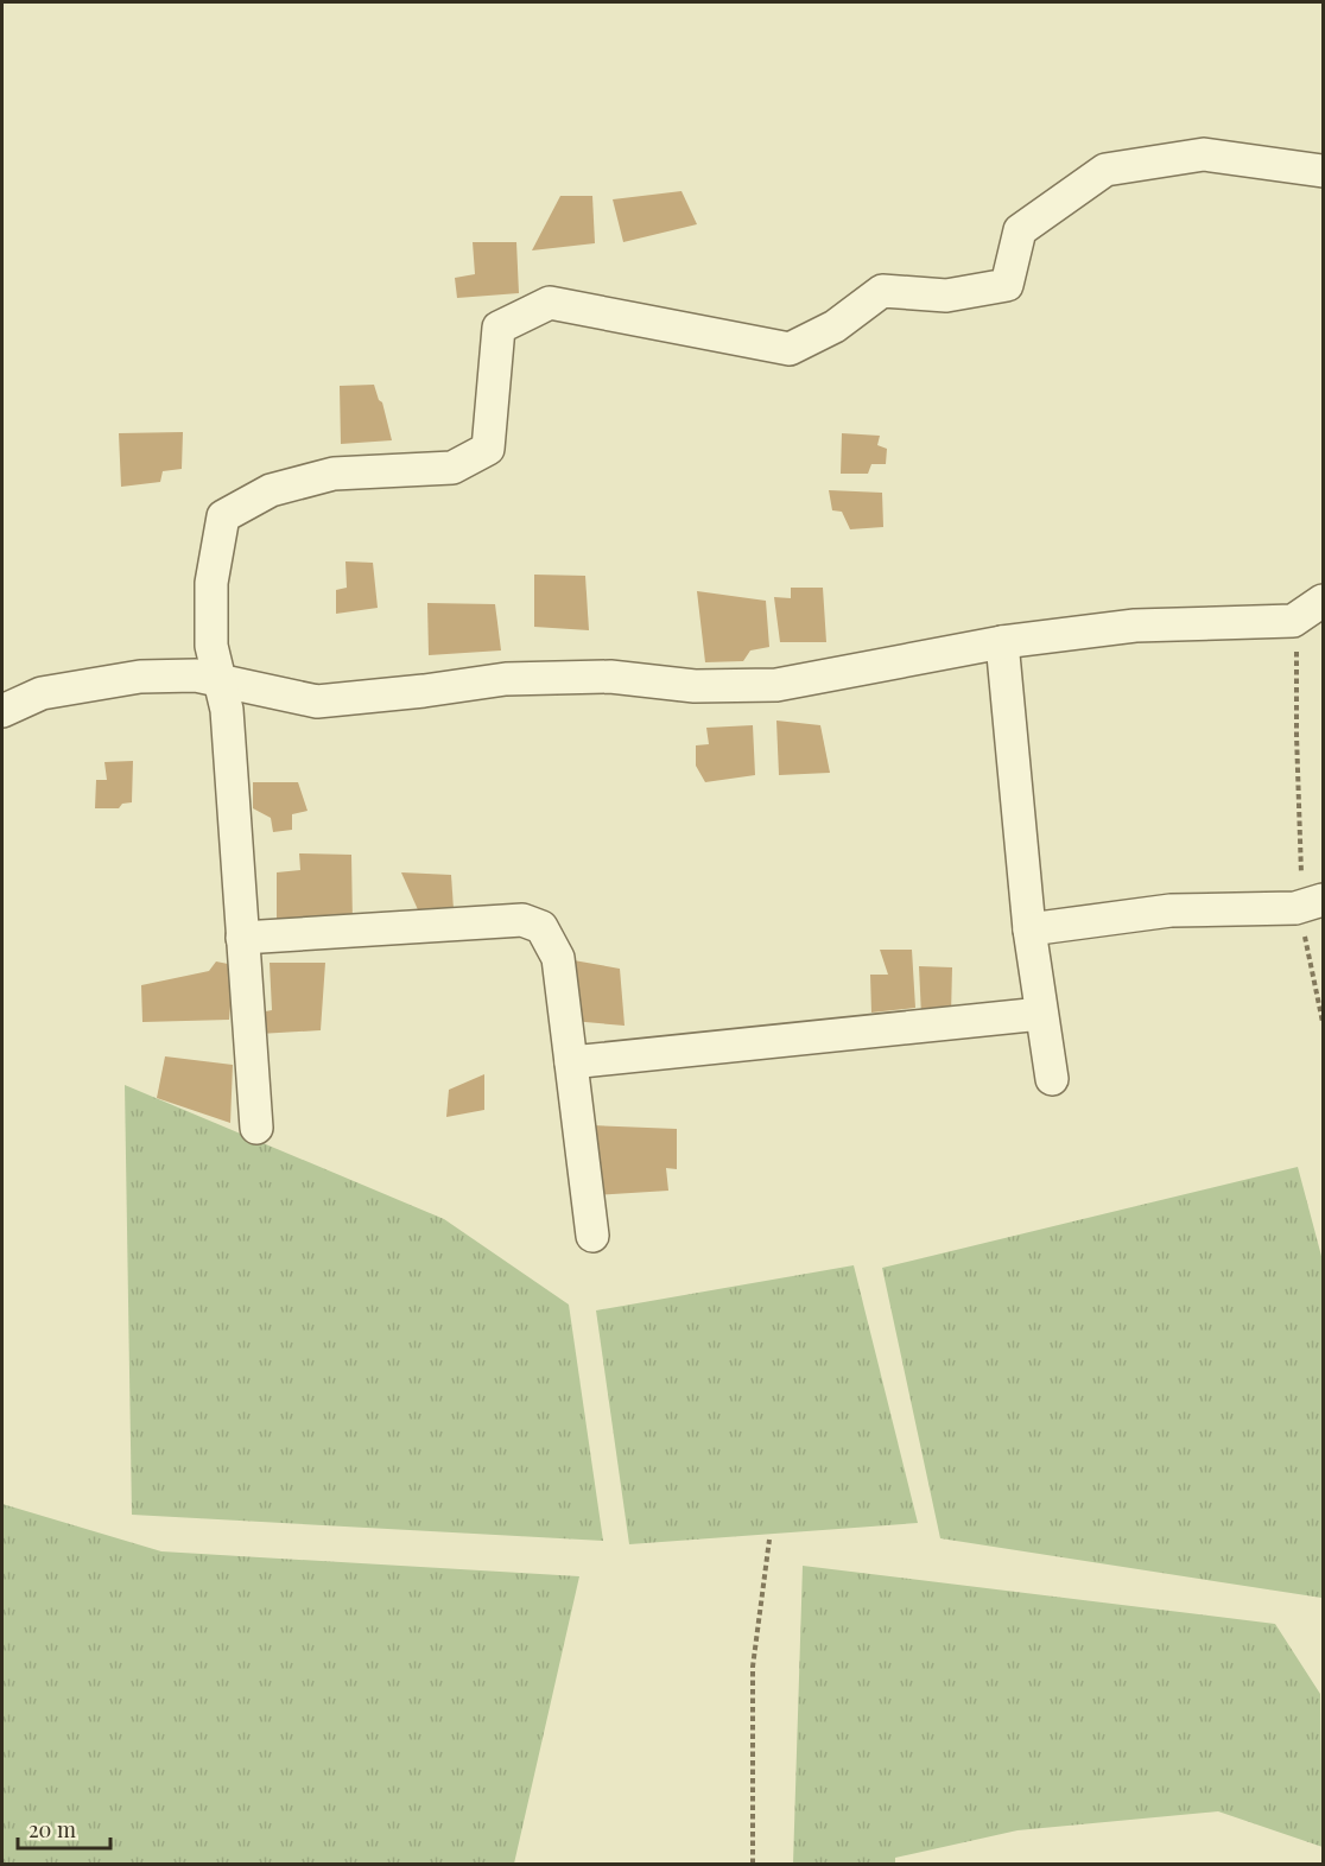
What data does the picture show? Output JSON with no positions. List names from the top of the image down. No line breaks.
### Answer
{"scale_bar":"20 m"}
